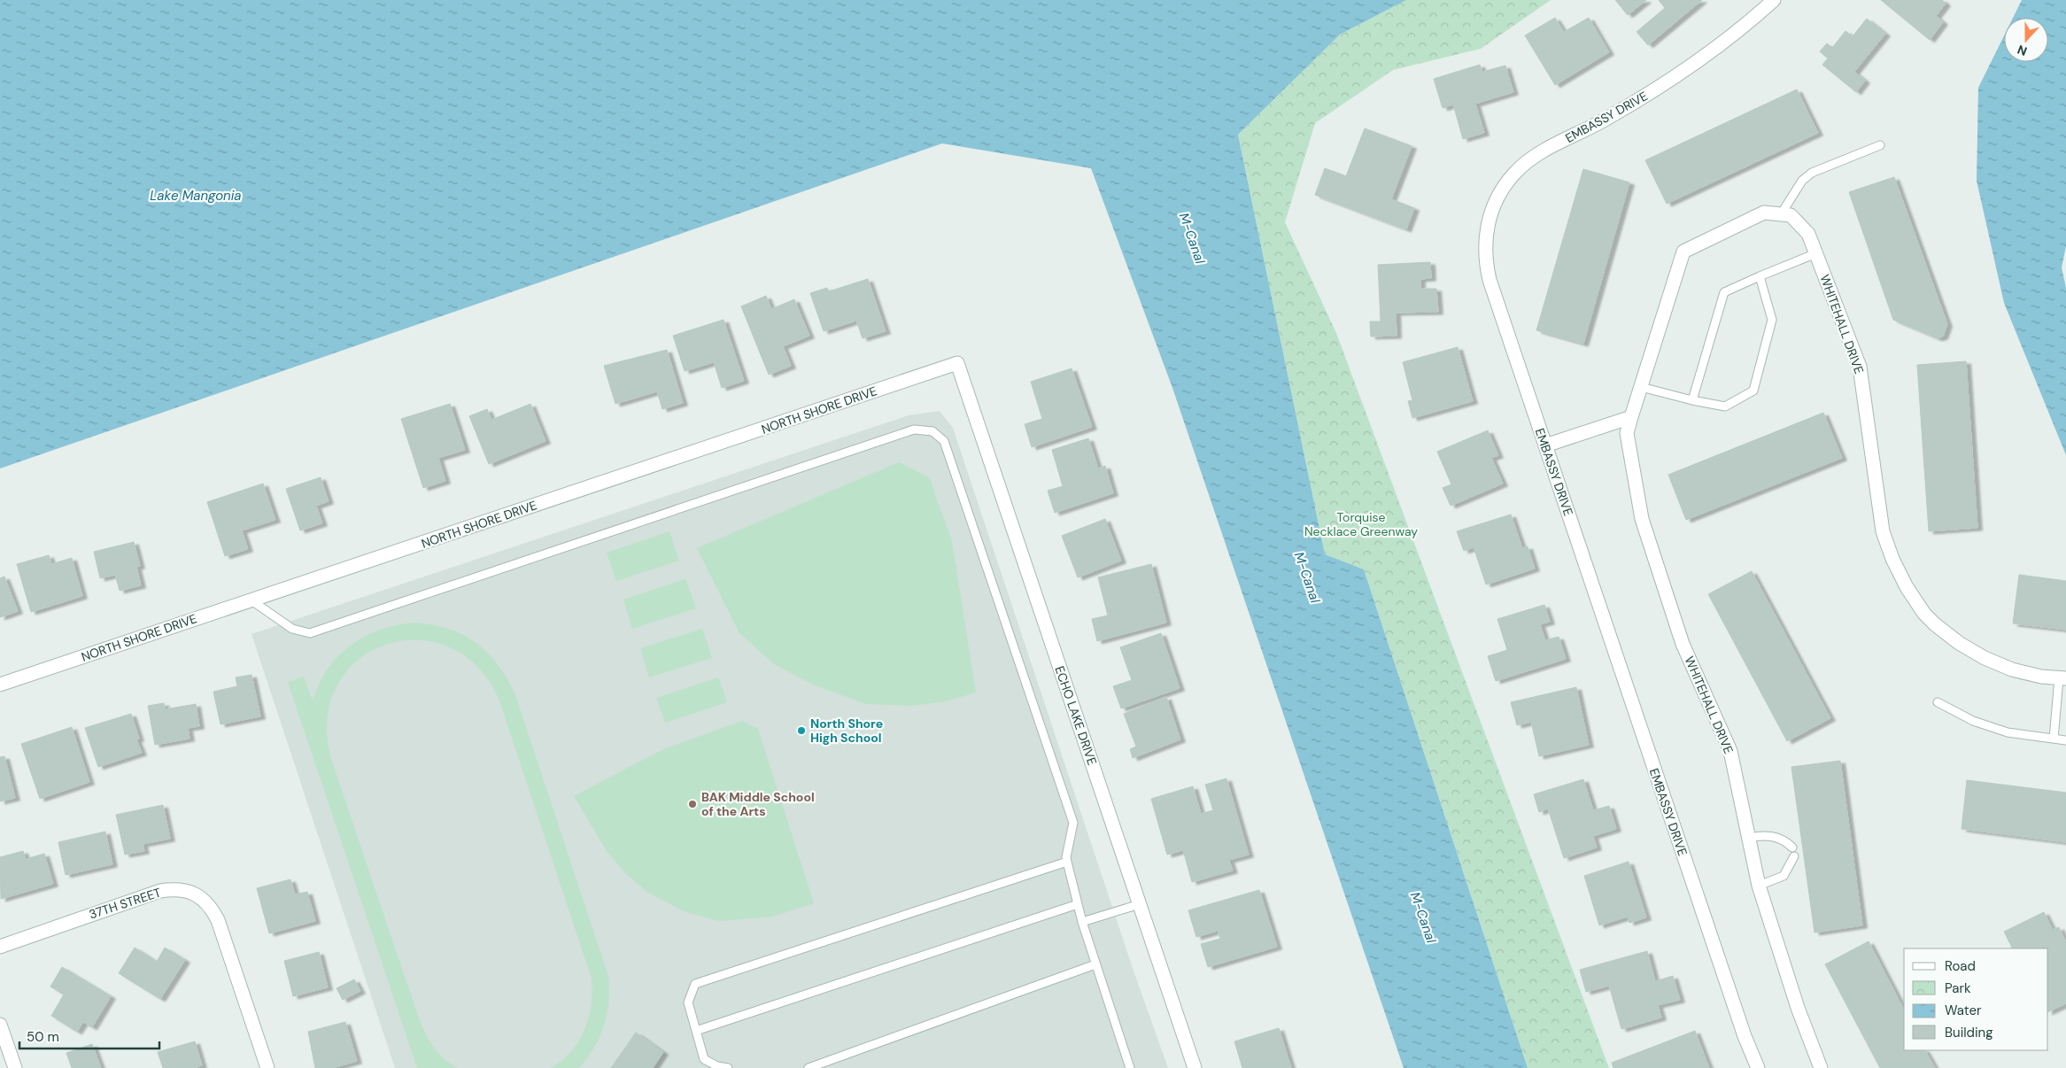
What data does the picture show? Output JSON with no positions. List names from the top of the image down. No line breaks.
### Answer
{"streets":{"street":["EMBASSY DRIVE","WHITEHALL DRIVE","NORTH SHORE DRIVE","ECHO LAKE DRIVE","37TH STREET"]},"crossings":[["NORTH SHORE DRIVE","ECHO LAKE DRIVE"]],"water":["Lake Mangonia","M-Canal"],"parks":["Torquise Necklace Greenway"],"places":["North Shore High School","BAK Middle School of the Arts"],"legend":["Road","Park","Water","Building"],"scale_bar":"50 m","north":"bottom"}
